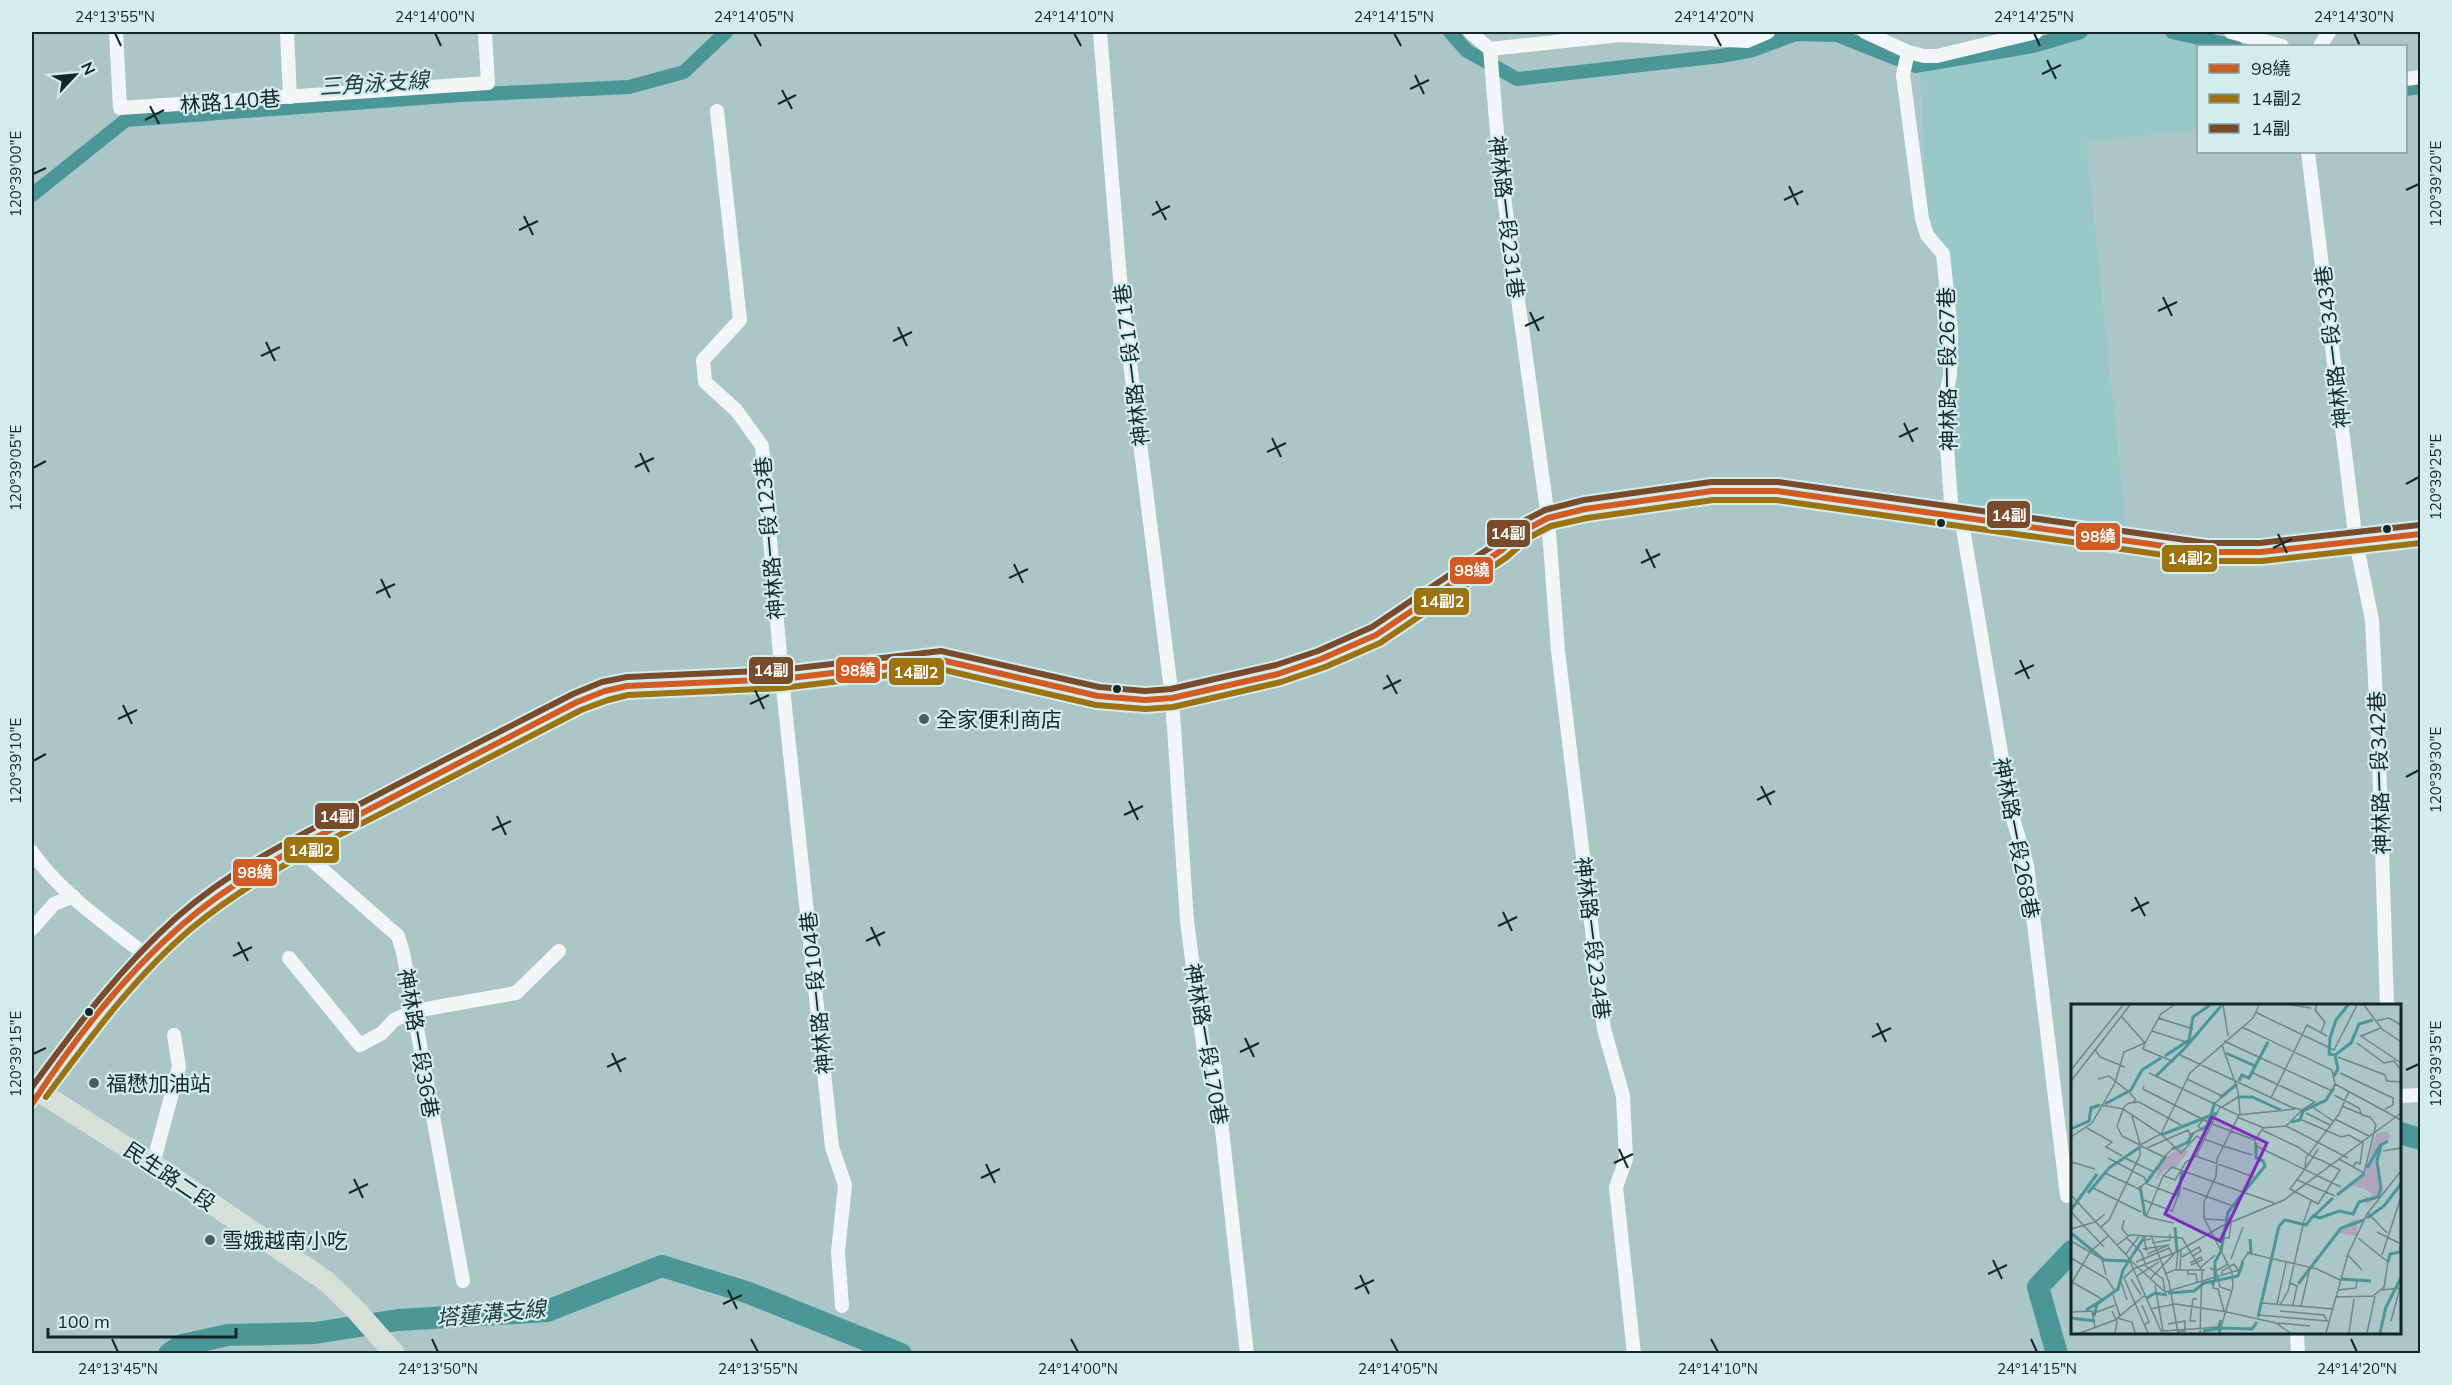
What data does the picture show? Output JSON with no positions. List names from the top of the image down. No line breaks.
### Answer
{"streets":{"main road":["民生路二段"],"street":["林路140巷","神林路一段231巷","神林路一段343巷","神林路一段171巷","神林路一段267巷","神林路一段123巷","神林路一段342巷","神林路一段268巷","神林路一段234巷","神林路一段104巷","神林路一段36巷","神林路一段170巷"]},"crossings":[["神林路一段231巷","神林路一段234巷"],["神林路一段343巷","神林路一段342巷"],["神林路一段171巷","神林路一段170巷"],["神林路一段267巷","神林路一段268巷"],["神林路一段123巷","神林路一段104巷"]],"water":["三角泳支線","塔蓮溝支線"],"places":["全家便利商店","福懋加油站","雪娥越南小吃"],"lines":["transit line 14副","transit line 98繞","transit line 14副2"],"legend":["98繞","14副2","14副"],"scale_bar":"100 m","north":"top right","coordinates":["24°13'55\"N","24°14'00\"N","24°14'05\"N","24°14'10\"N","24°14'15\"N","24°14'20\"N","24°14'25\"N","24°14'30\"N","120°39'00\"E","120°39'20\"E","120°39'05\"E","120°39'25\"E","120°39'10\"E","120°39'30\"E","120°39'15\"E","120°39'35\"E","24°13'45\"N","24°13'50\"N"]}
